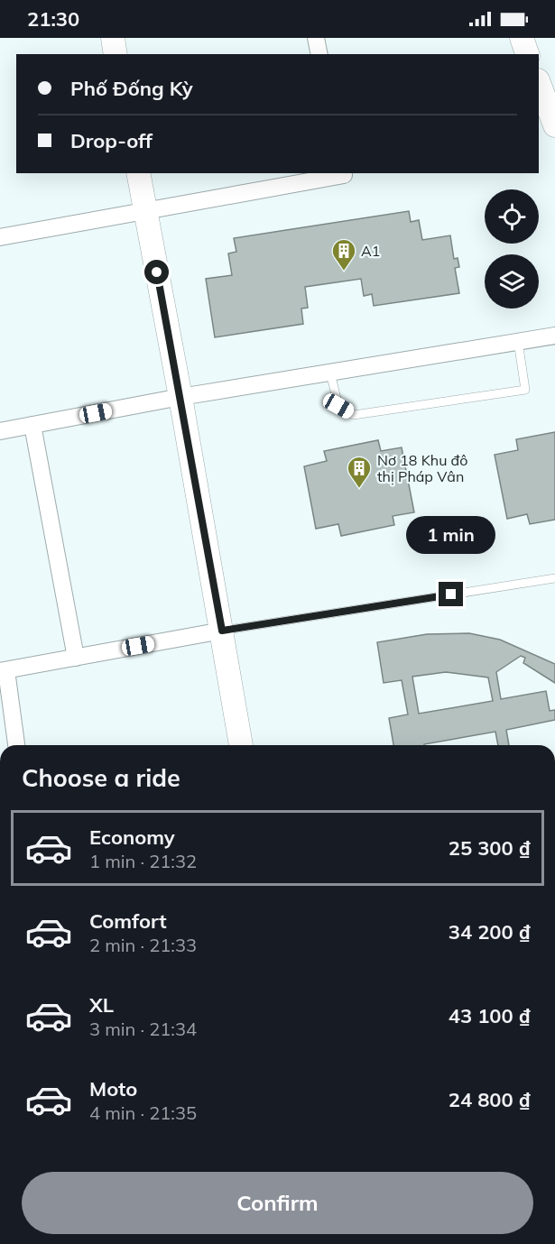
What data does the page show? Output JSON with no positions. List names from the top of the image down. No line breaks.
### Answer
{"places":{"building":["A1","Nơ 18 Khu đô thị Pháp Vân"]},"page":{"status":"21:30","banner":["Phố Đống Kỳ","Drop-off"],"bubble":"1 min","heading":"Choose a ride","list":[{"name":"Economy","note":"1 min · 21:32","value":"25 300 ₫"},{"name":"Comfort","note":"2 min · 21:33","value":"34 200 ₫"},{"name":"XL","note":"3 min · 21:34","value":"43 100 ₫"},{"name":"Moto","note":"4 min · 21:35","value":"24 800 ₫"}],"buttons":"Confirm"}}
